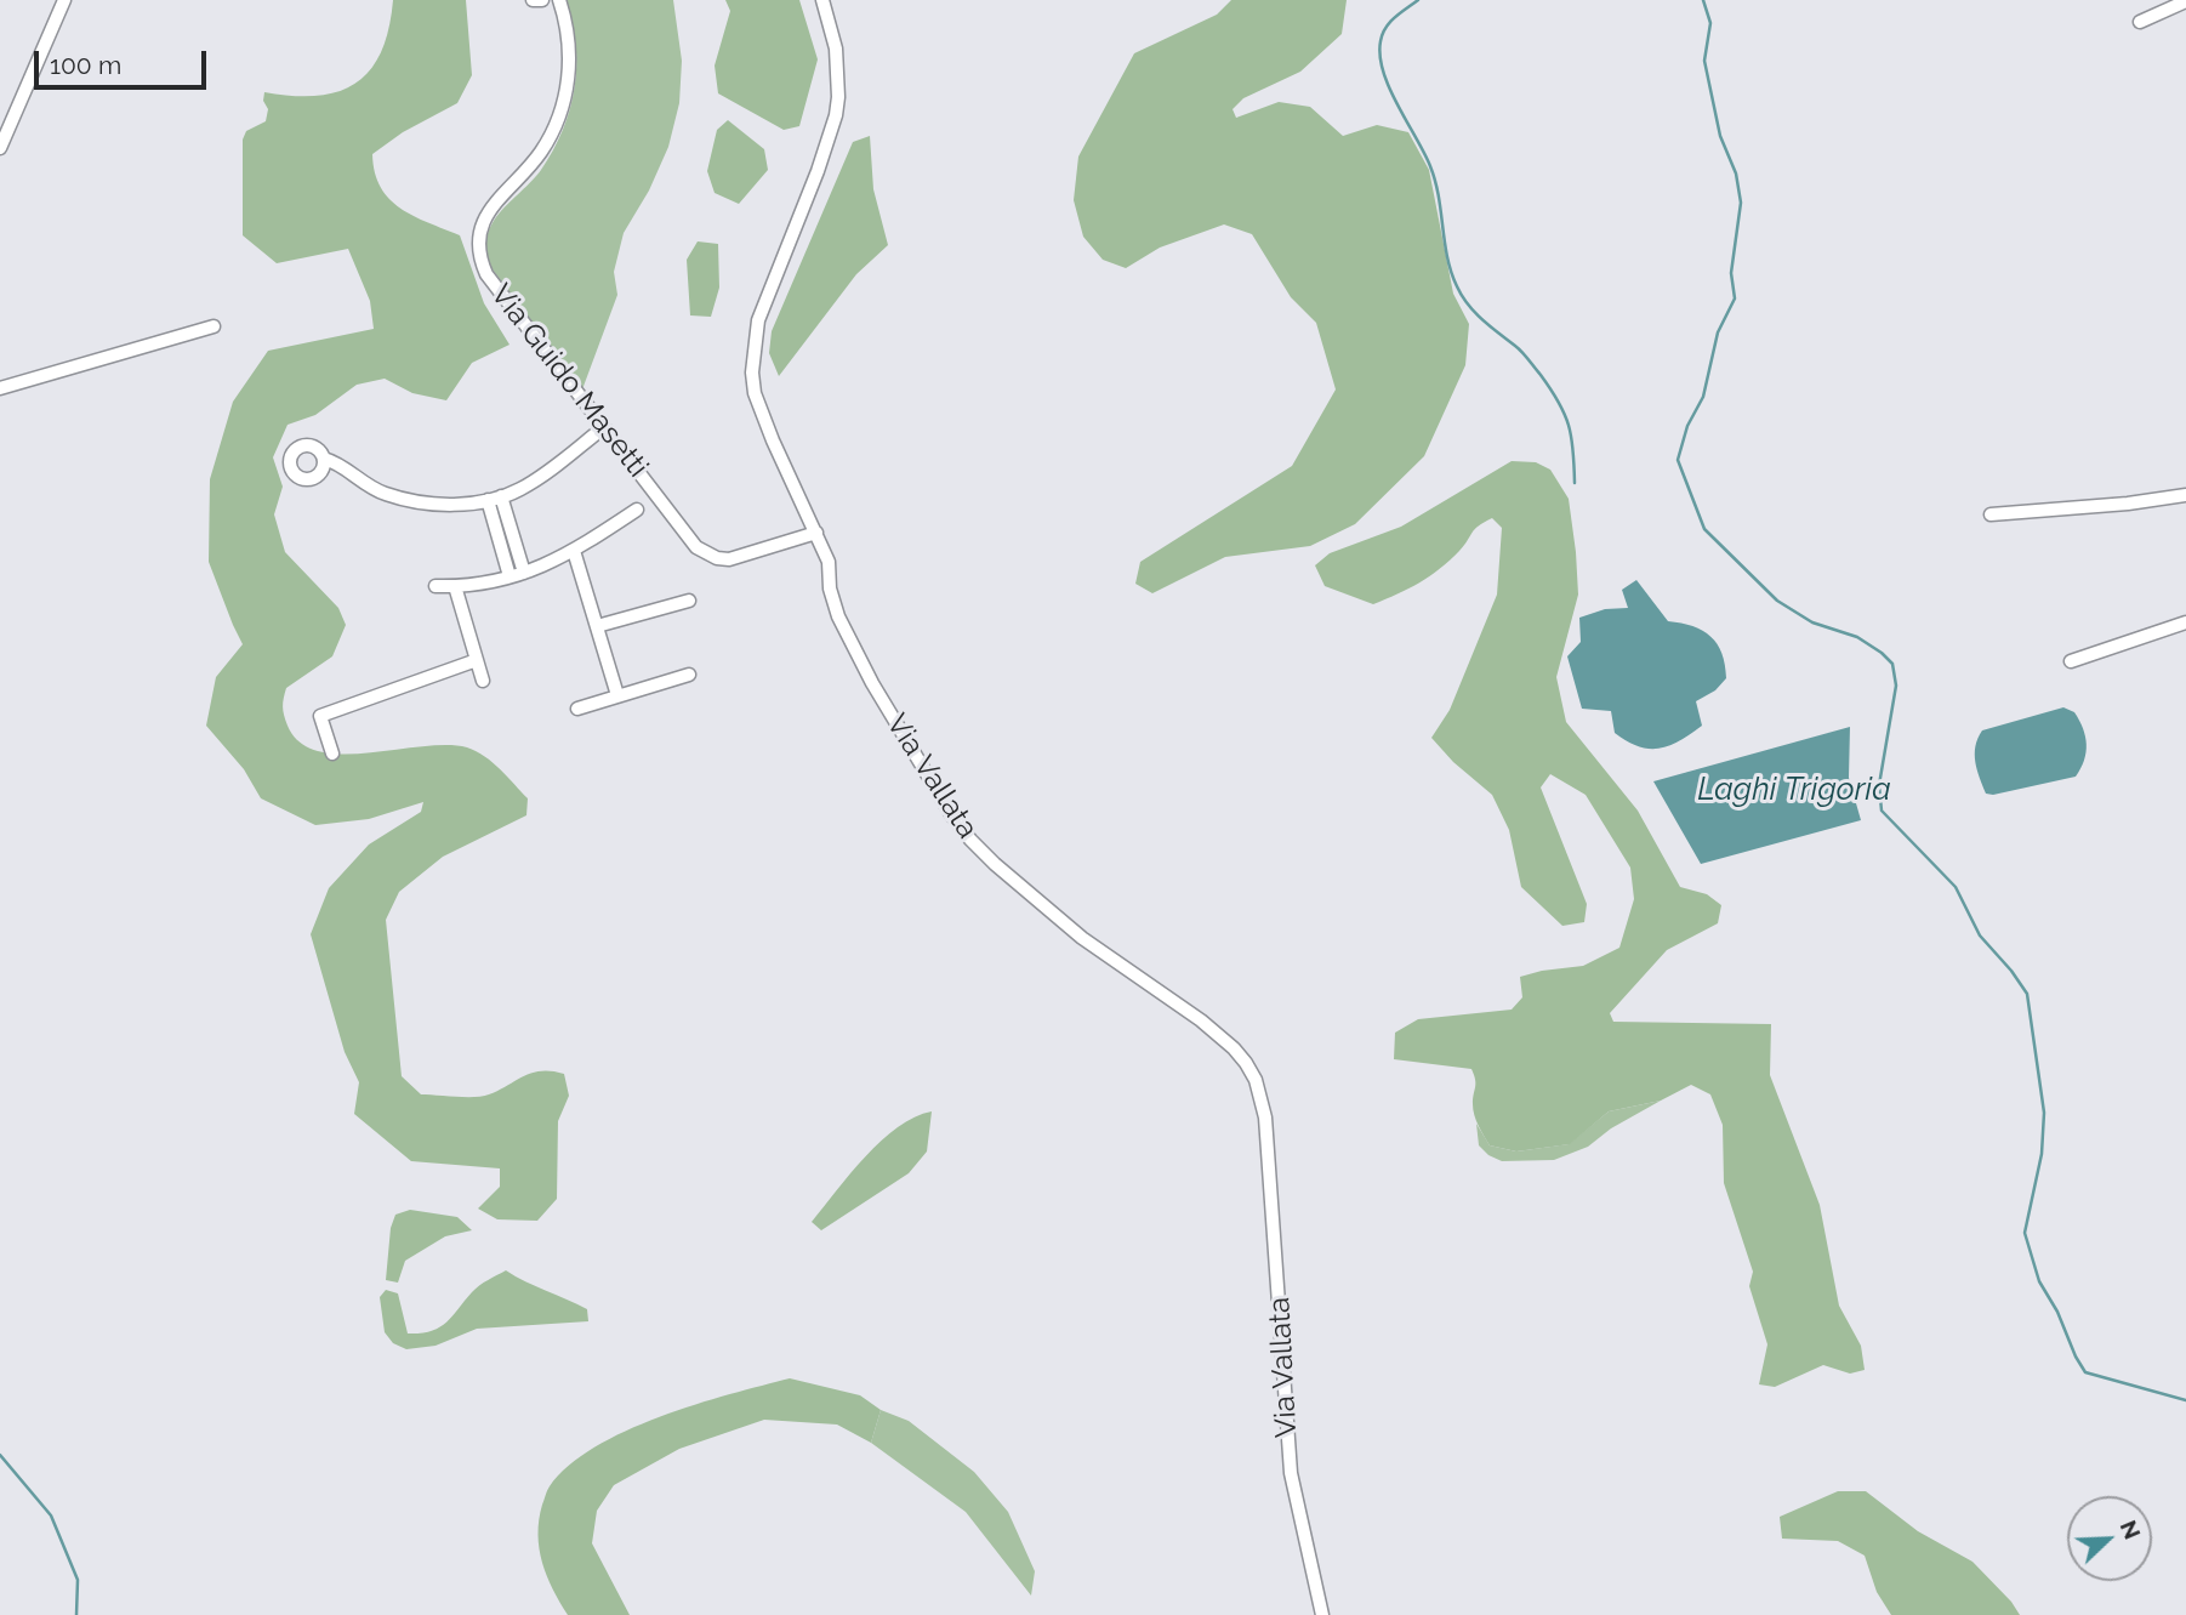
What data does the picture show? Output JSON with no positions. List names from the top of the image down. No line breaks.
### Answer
{"streets":{"street":["Via Guido Masetti","Via Vallata"]},"crossings":[["Via Guido Masetti","Via Vallata"]],"water":["Laghi Trigoria"],"scale_bar":"100 m","north":"top right"}
